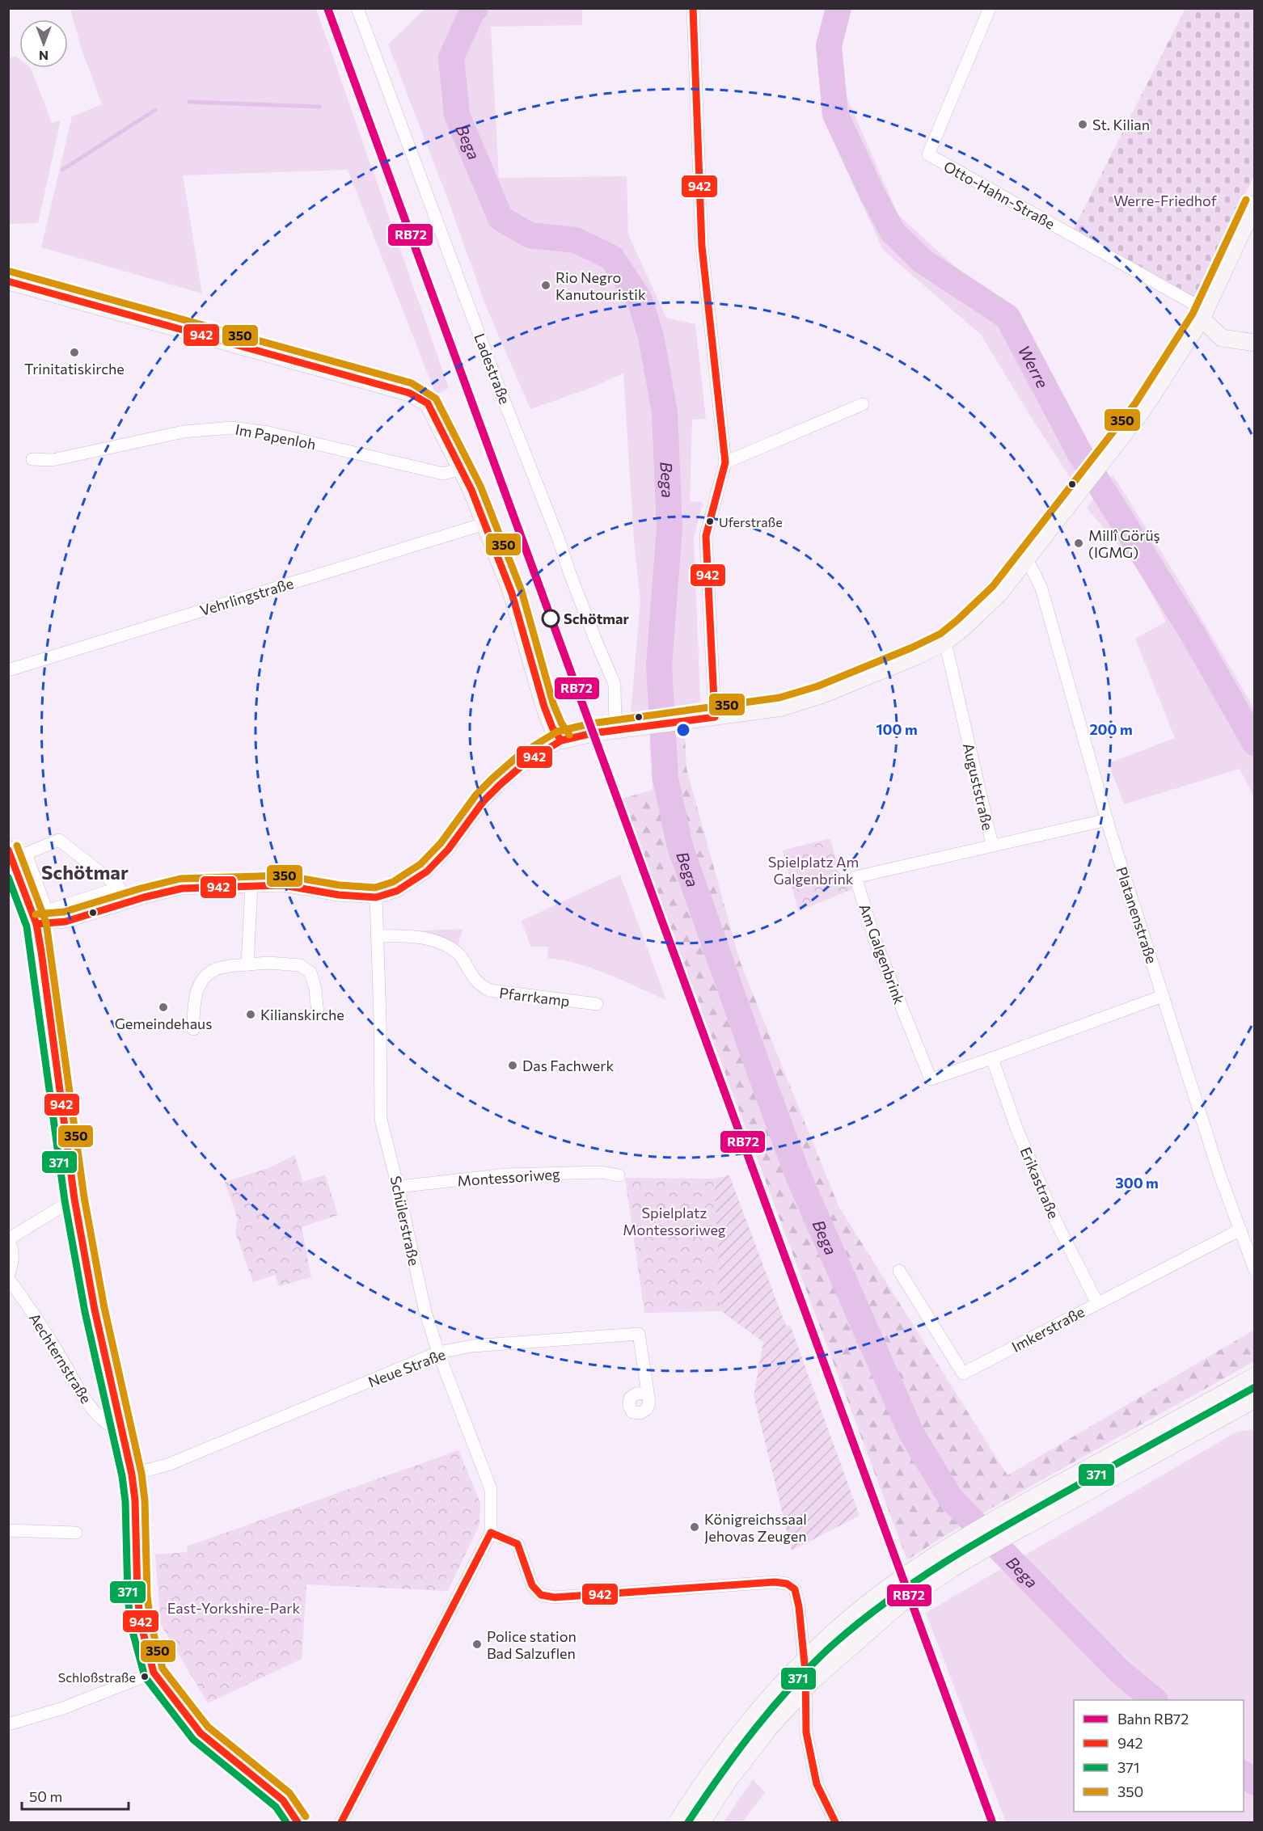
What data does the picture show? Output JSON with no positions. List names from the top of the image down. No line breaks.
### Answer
{"streets":{"street":["Otto-Hahn-Straße","Ladestraße","Im Papenloh","Vehrlingstraße","Auguststraße","Platanenstraße","Am Galgenbrink","Pfarrkamp","Montessoriweg","Erikastraße","Schülerstraße","Imkerstraße","Aechternstraße","Neue Straße"]},"crossings":[["Auguststraße","Platanenstraße"],["Auguststraße","Am Galgenbrink"],["Platanenstraße","Imkerstraße"],["Am Galgenbrink","Erikastraße"],["Pfarrkamp","Schülerstraße"],["Montessoriweg","Schülerstraße"],["Erikastraße","Imkerstraße"],["Schülerstraße","Neue Straße"]],"districts":["Schötmar"],"water":["Bega","Werre"],"parks":["Werre-Friedhof","Spielplatz Am Galgenbrink","Spielplatz Montessoriweg","East-Yorkshire-Park"],"places":["St. Kilian","Rio Negro Kanutouristik","Trinitatiskirche","Uferstraße","Millî Görüş (IGMG)","Schötmar","Gemeindehaus","Kilianskirche","Das Fachwerk","Königreichssaal Jehovas Zeugen","Police station Bad Salzuflen","Schloßstraße"],"lines":["rail line RB72","transit line 942","transit line 350","transit line 371"],"legend":["Bahn RB72","942","371","350"],"scale_bar":"50 m","north":"bottom","rings":["100 m","200 m","300 m"]}
